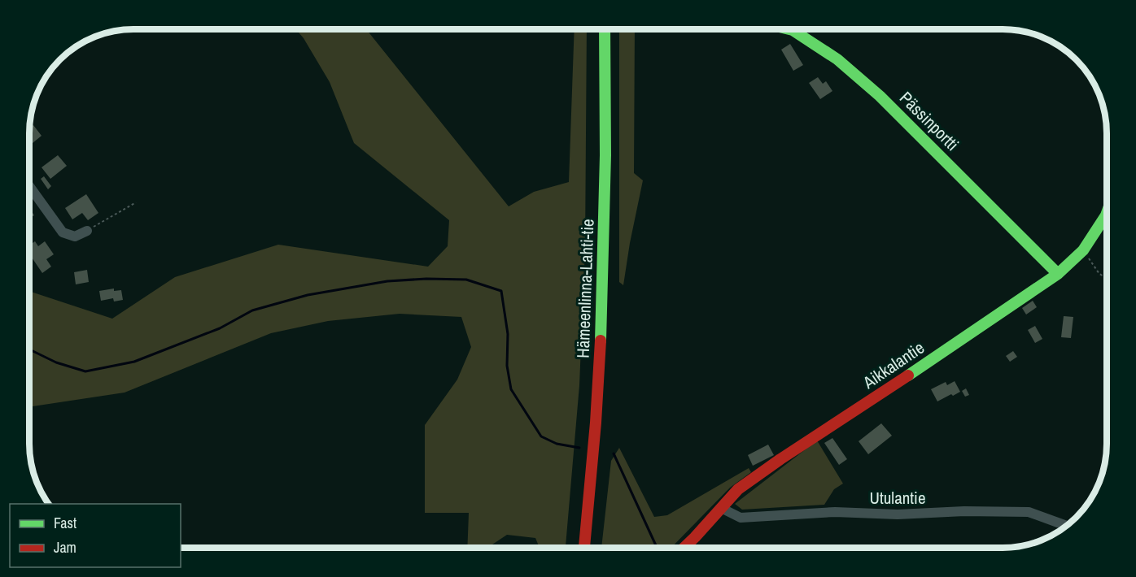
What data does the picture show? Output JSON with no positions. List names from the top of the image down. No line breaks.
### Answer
{"streets":{"main road":["Pässinportti","Hämeenlinna-Lahti-tie","Aikkalantie"],"street":["Utulantie"]},"crossings":[["Pässinportti","Aikkalantie"],["Aikkalantie","Utulantie"]],"legend":["Fast","Jam"]}
